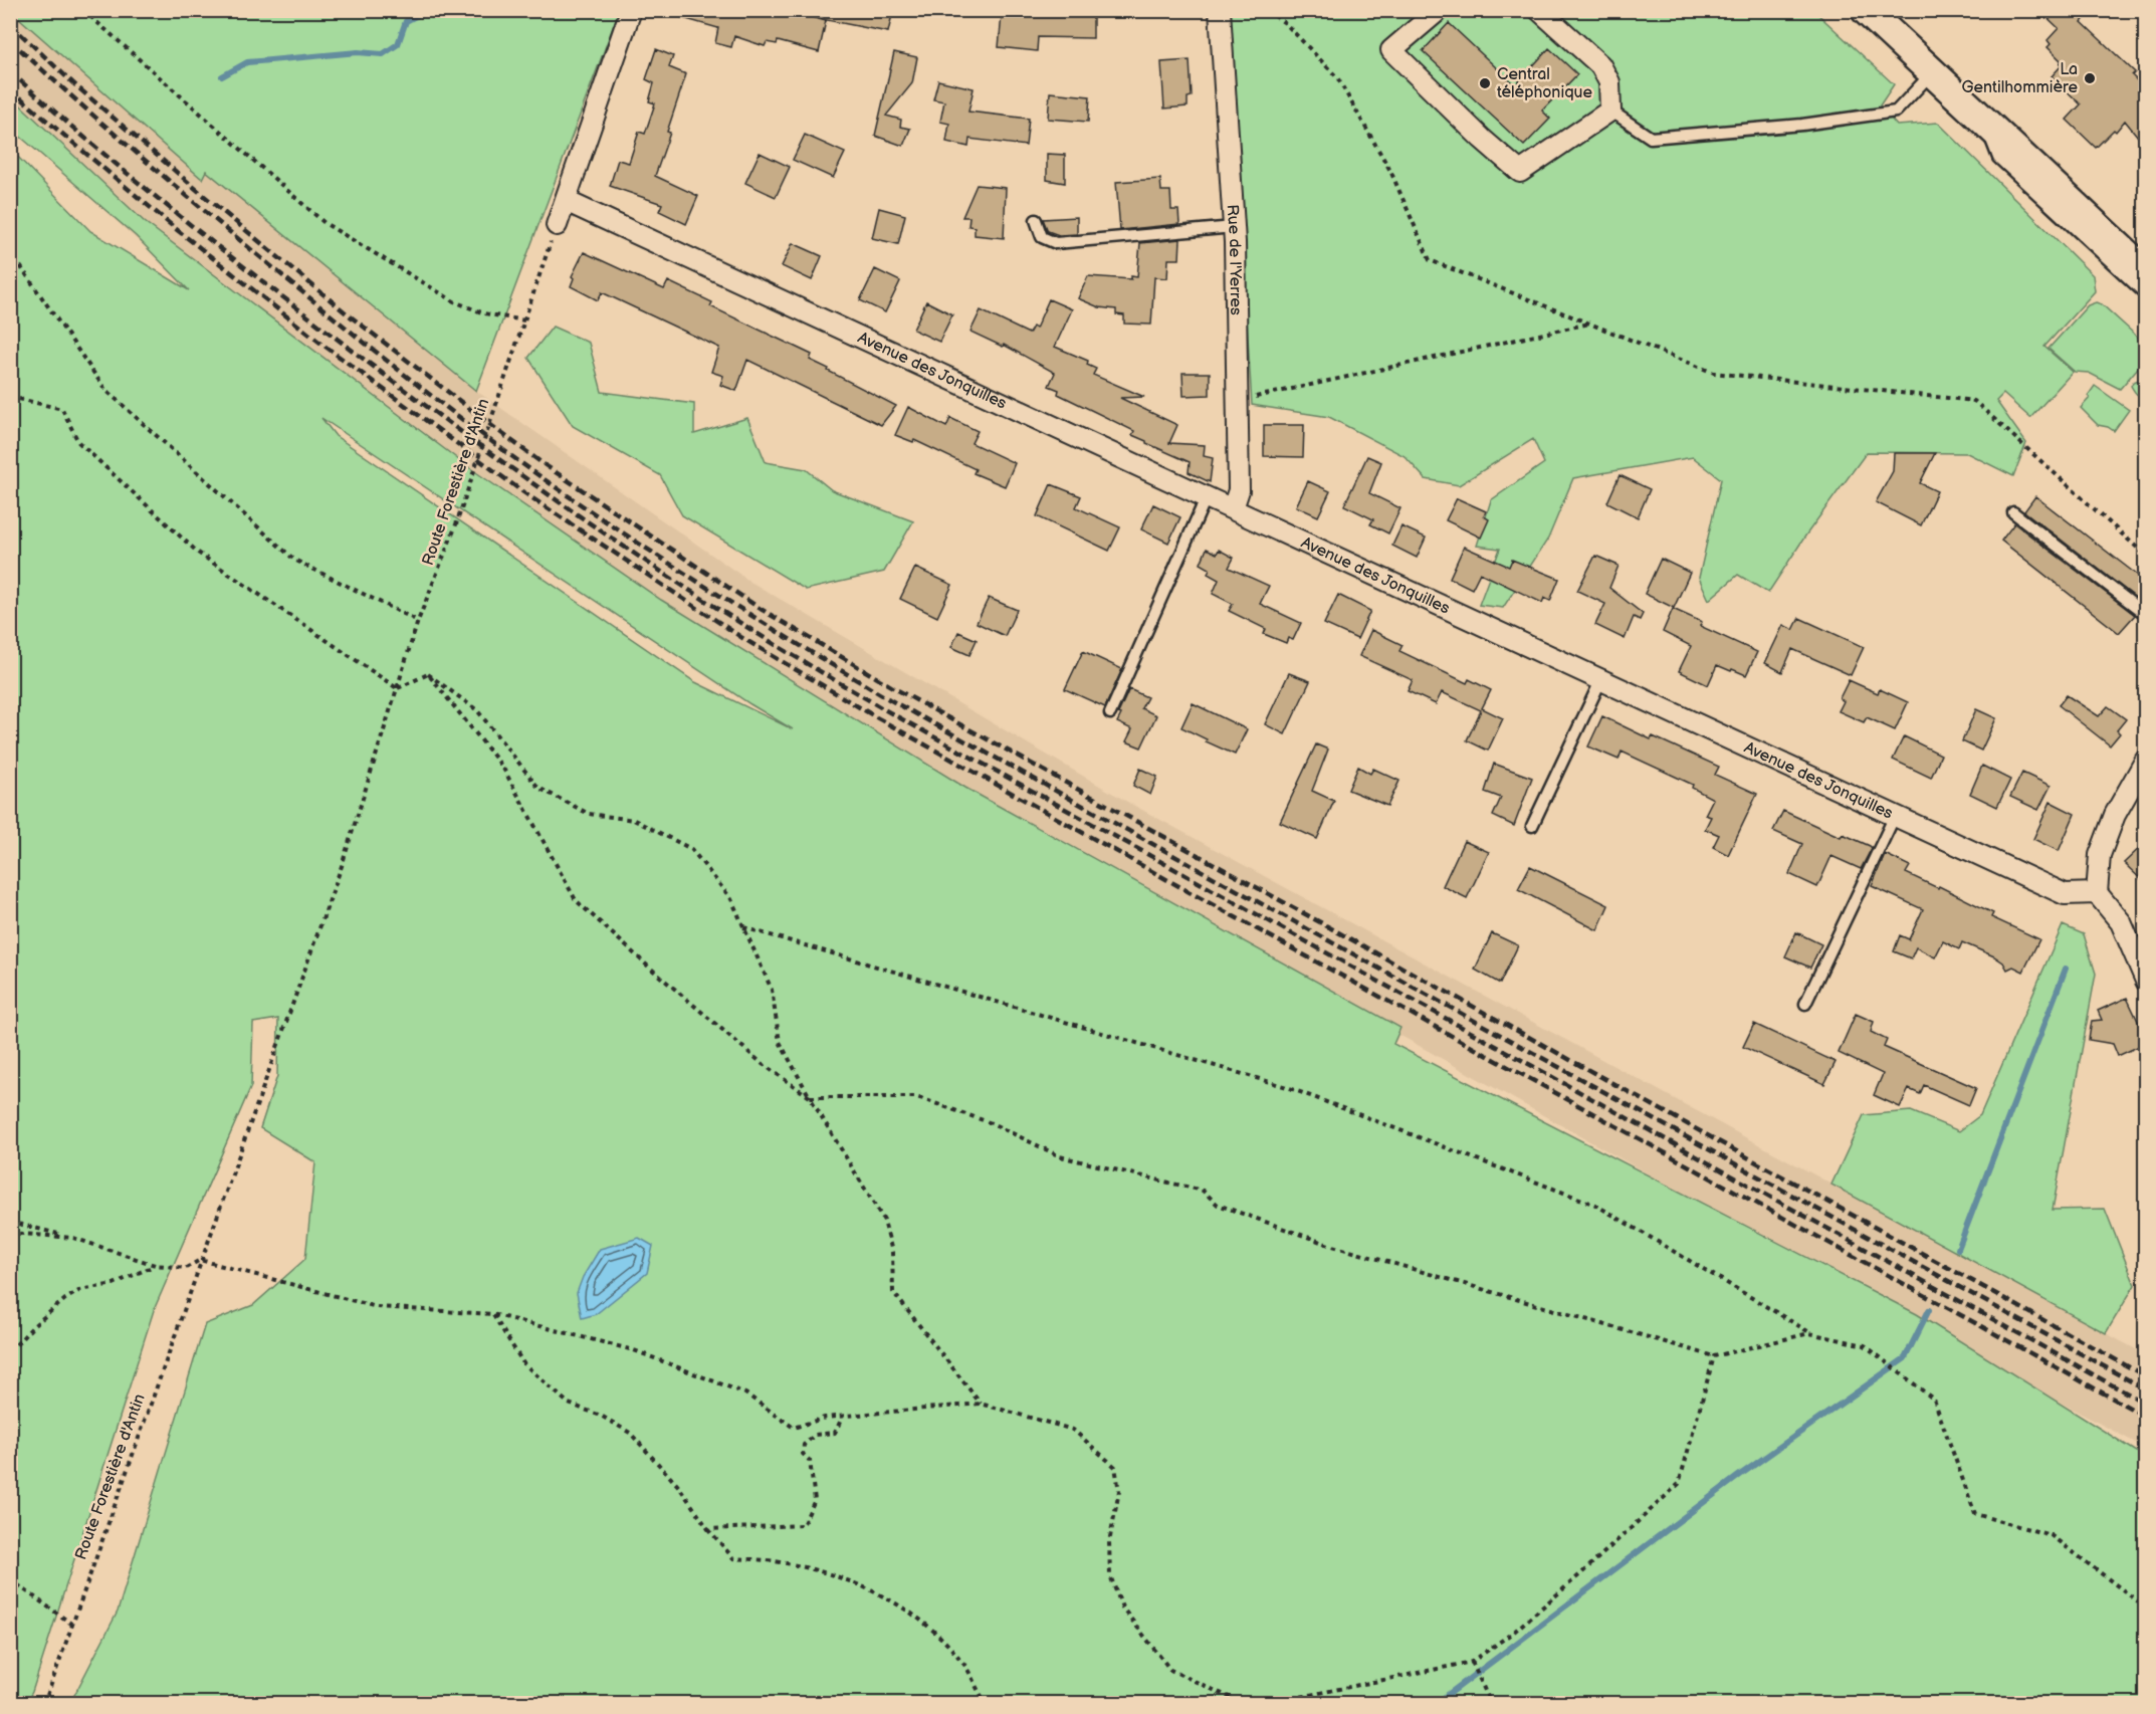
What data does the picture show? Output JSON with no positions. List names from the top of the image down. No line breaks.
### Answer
{"streets":{"street":["Rue de l'Yerres","Avenue des Jonquilles"],"path":["Route Forestière d'Antin"]},"crossings":[["Rue de l'Yerres","Avenue des Jonquilles"]],"places":["La Gentilhommière","Central téléphonique"]}
